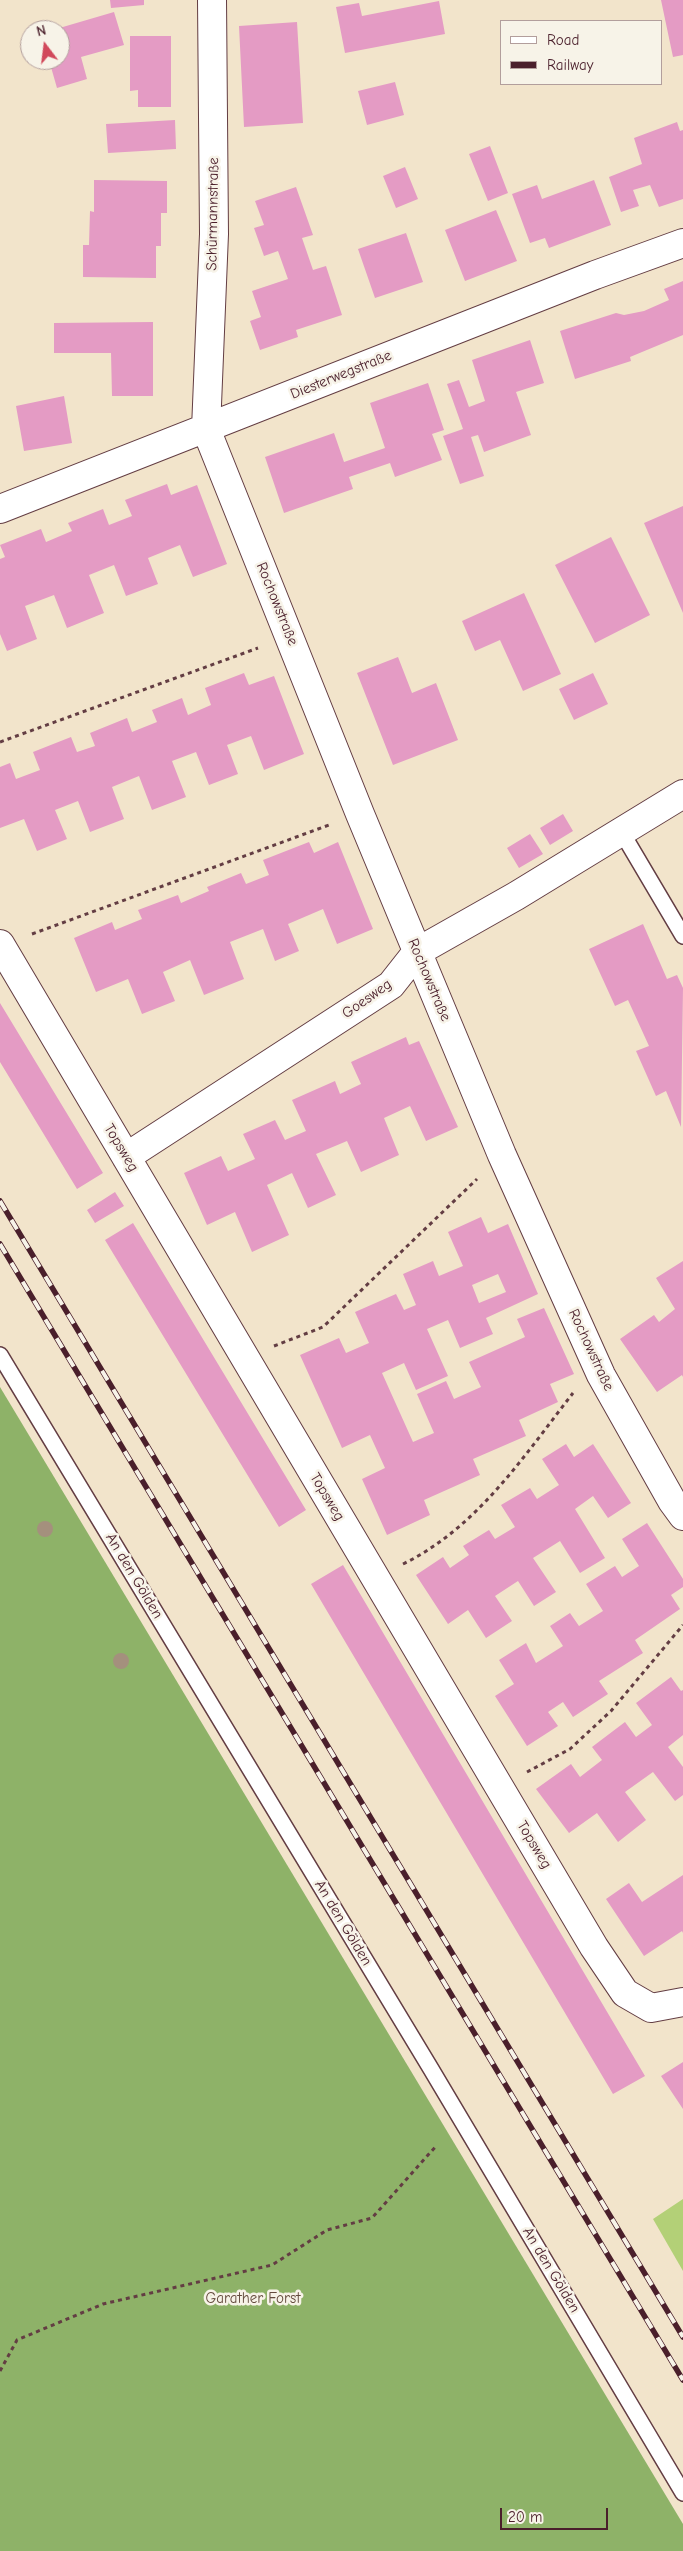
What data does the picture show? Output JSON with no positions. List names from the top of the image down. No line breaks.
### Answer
{"streets":{"street":["Schürmannstraße","Diesterwegstraße","Rochowstraße","Goesweg","Topsweg"],"lane":["An den Gölden"]},"crossings":[["Schürmannstraße","Diesterwegstraße"],["Schürmannstraße","Rochowstraße"],["Diesterwegstraße","Rochowstraße"],["Rochowstraße","Goesweg"],["Goesweg","Topsweg"]],"parks":["Garather Forst"],"legend":["Road","Railway"],"scale_bar":"20 m","north":"top"}
